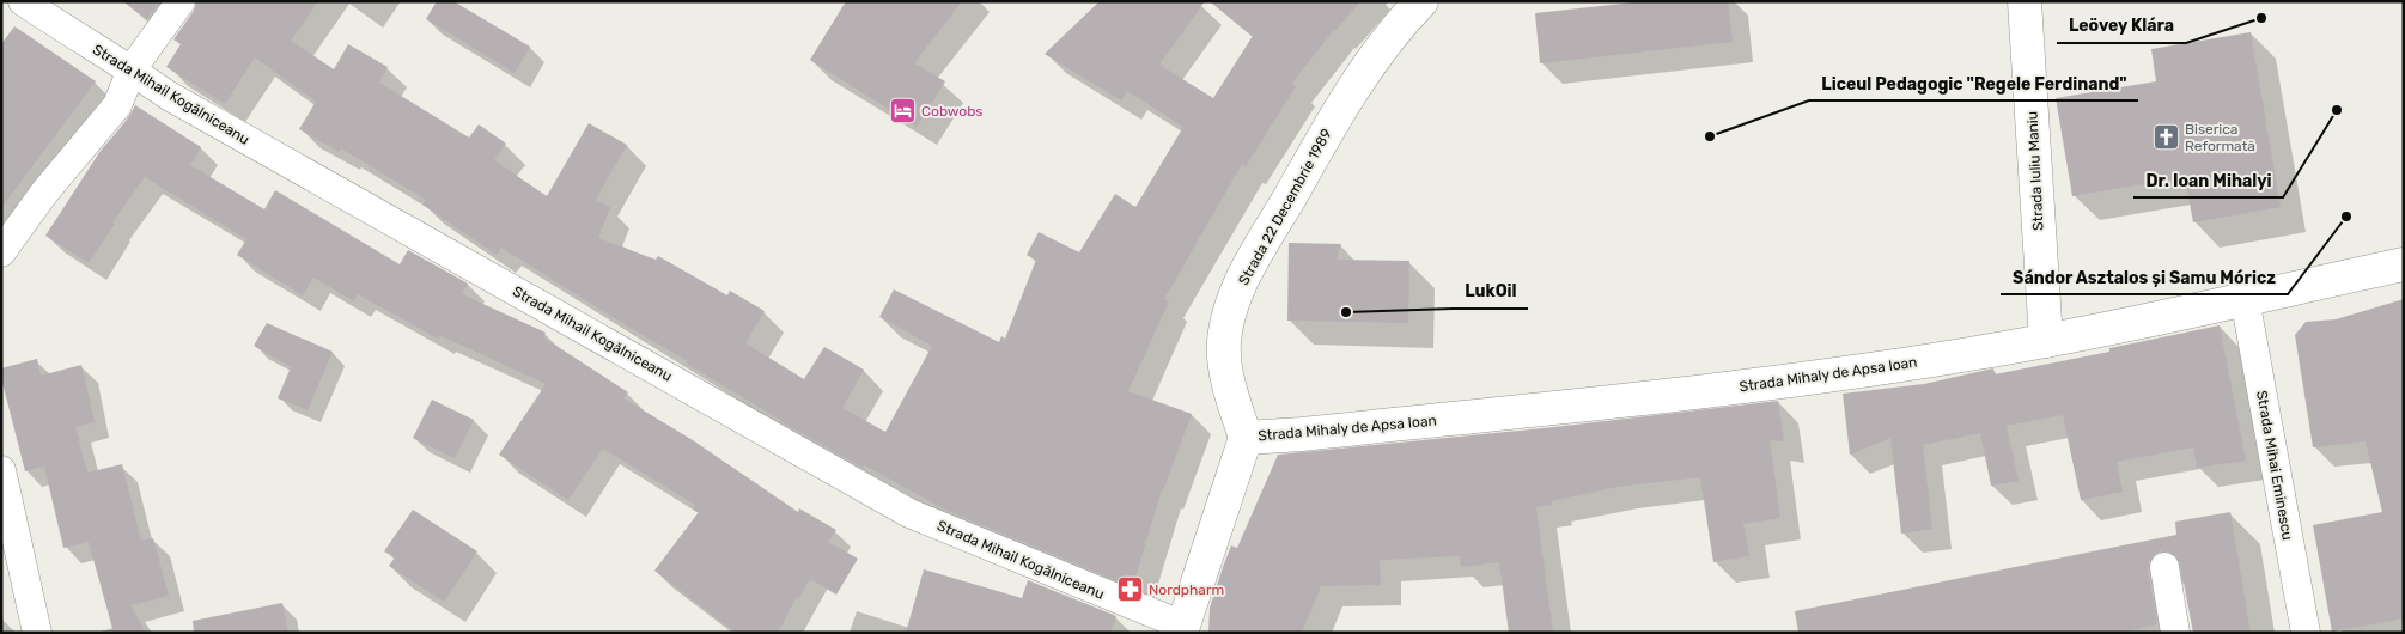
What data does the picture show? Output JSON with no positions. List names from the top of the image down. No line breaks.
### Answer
{"streets":{"main road":["Strada Iuliu Maniu","Strada 22 Decembrie 1989","Strada Mihaly de Apsa Ioan"],"street":["Strada Mihail Kogălniceanu","Strada Mihai Eminescu"]},"crossings":[["Strada Iuliu Maniu","Strada Mihaly de Apsa Ioan"],["Strada 22 Decembrie 1989","Strada Mihaly de Apsa Ioan"],["Strada Mihaly de Apsa Ioan","Strada Mihai Eminescu"]],"places":{"other":["Leövey Klára","Dr. Ioan Mihalyi","Liceul Pedagogic \"Regele Ferdinand\"","Sándor Asztalos și Samu Móricz","LukOil"],"hotel":["Cobwobs"],"church":["Biserica Reformată"],"pharmacy":["Nordpharm"]}}
